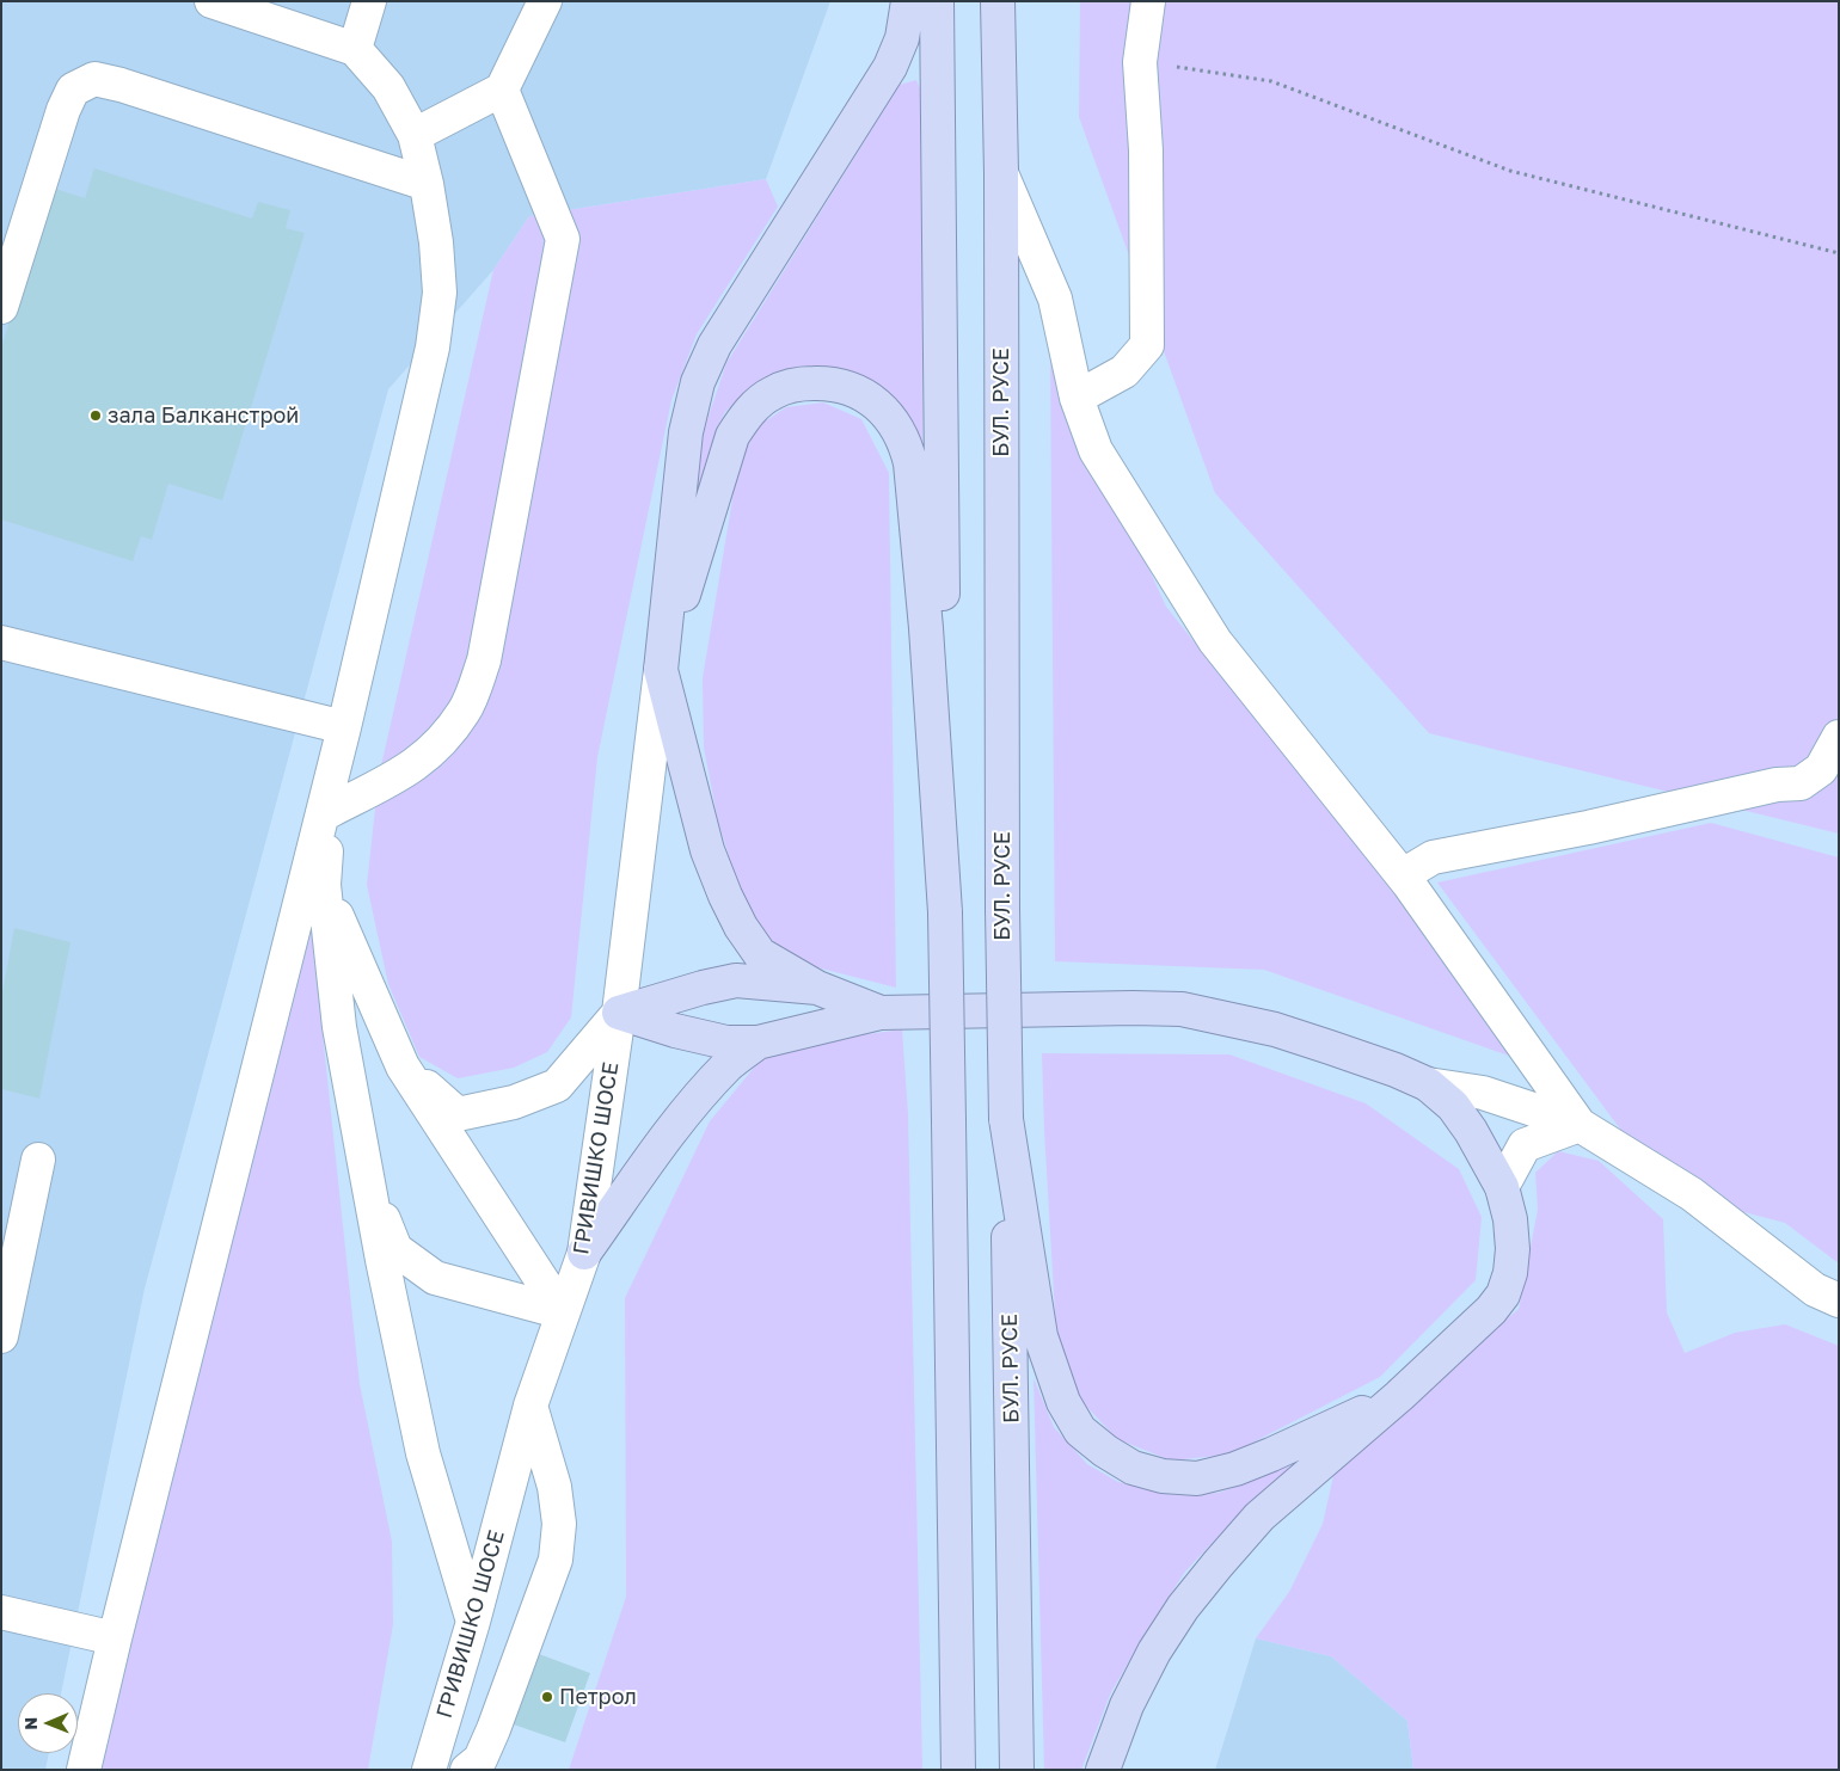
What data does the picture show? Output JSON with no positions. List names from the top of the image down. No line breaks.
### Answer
{"streets":{"main road":["БУЛ. РУСЕ"],"street":["ГРИВИШКО ШОСЕ"]},"places":["зала Балканстрой","Петрол"],"north":"left"}
